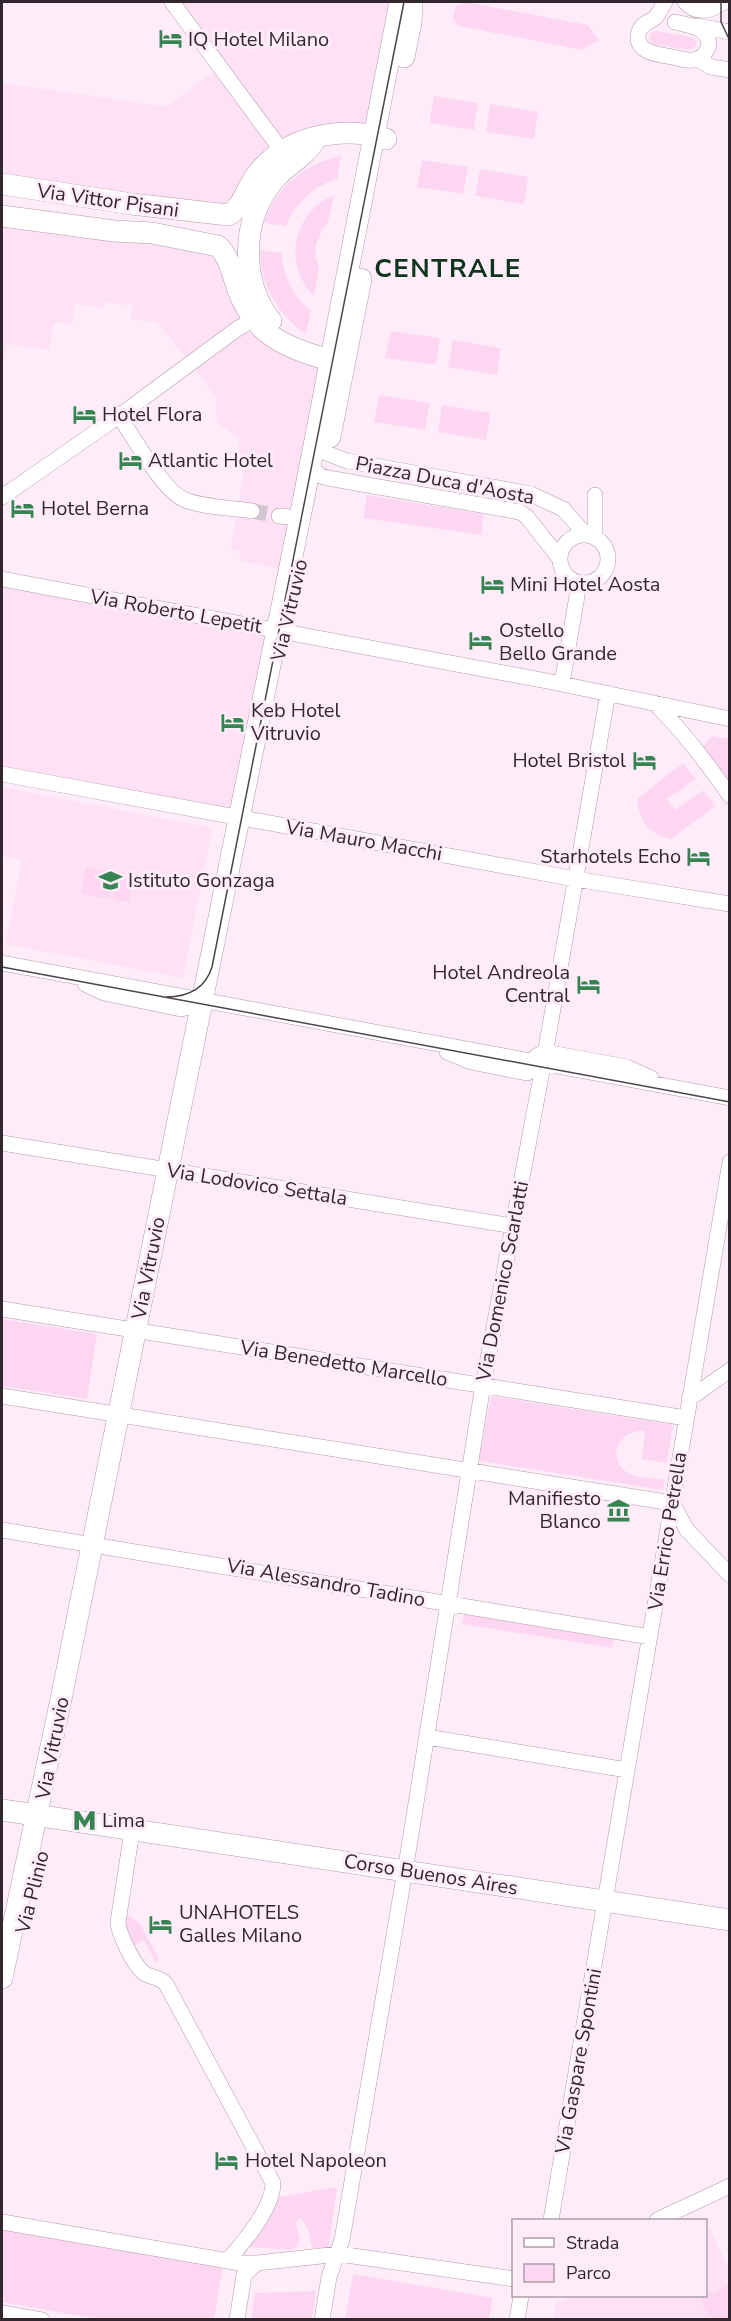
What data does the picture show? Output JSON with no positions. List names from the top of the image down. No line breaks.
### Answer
{"streets":{"street":["Via Vittor Pisani","Piazza Duca d'Aosta","Via Vitruvio","Via Roberto Lepetit","Via Mauro Macchi","Via Lodovico Settala","Via Domenico Scarlatti","Via Benedetto Marcello","Via Errico Petrella","Via Alessandro Tadino","Corso Buenos Aires","Via Plinio","Via Gaspare Spontini"]},"crossings":[["Piazza Duca d'Aosta","Via Vitruvio"],["Via Vitruvio","Via Roberto Lepetit"],["Via Vitruvio","Via Mauro Macchi"],["Via Vitruvio","Via Lodovico Settala"],["Via Vitruvio","Via Benedetto Marcello"],["Via Vitruvio","Via Alessandro Tadino"],["Via Vitruvio","Corso Buenos Aires"],["Via Vitruvio","Via Plinio"],["Via Roberto Lepetit","Via Domenico Scarlatti"],["Via Mauro Macchi","Via Domenico Scarlatti"],["Via Lodovico Settala","Via Domenico Scarlatti"],["Via Domenico Scarlatti","Via Benedetto Marcello"],["Via Domenico Scarlatti","Via Alessandro Tadino"],["Via Domenico Scarlatti","Corso Buenos Aires"],["Via Benedetto Marcello","Via Errico Petrella"],["Via Errico Petrella","Via Alessandro Tadino"],["Via Errico Petrella","Corso Buenos Aires"],["Via Errico Petrella","Via Gaspare Spontini"],["Corso Buenos Aires","Via Plinio"],["Corso Buenos Aires","Via Gaspare Spontini"]],"districts":["CENTRALE"],"places":{"hotel":["IQ Hotel Milano","Hotel Flora","Atlantic Hotel","Hotel Berna","Mini Hotel Aosta","Ostello Bello Grande","Keb Hotel Vitruvio","Hotel Bristol","Starhotels Echo","Hotel Andreola Central","UNAHOTELS Galles Milano","Hotel Napoleon"],"school or university":["Istituto Gonzaga"],"museum":["Manifiesto Blanco"],"metro station":["Lima"]},"legend":["Strada","Parco"]}
